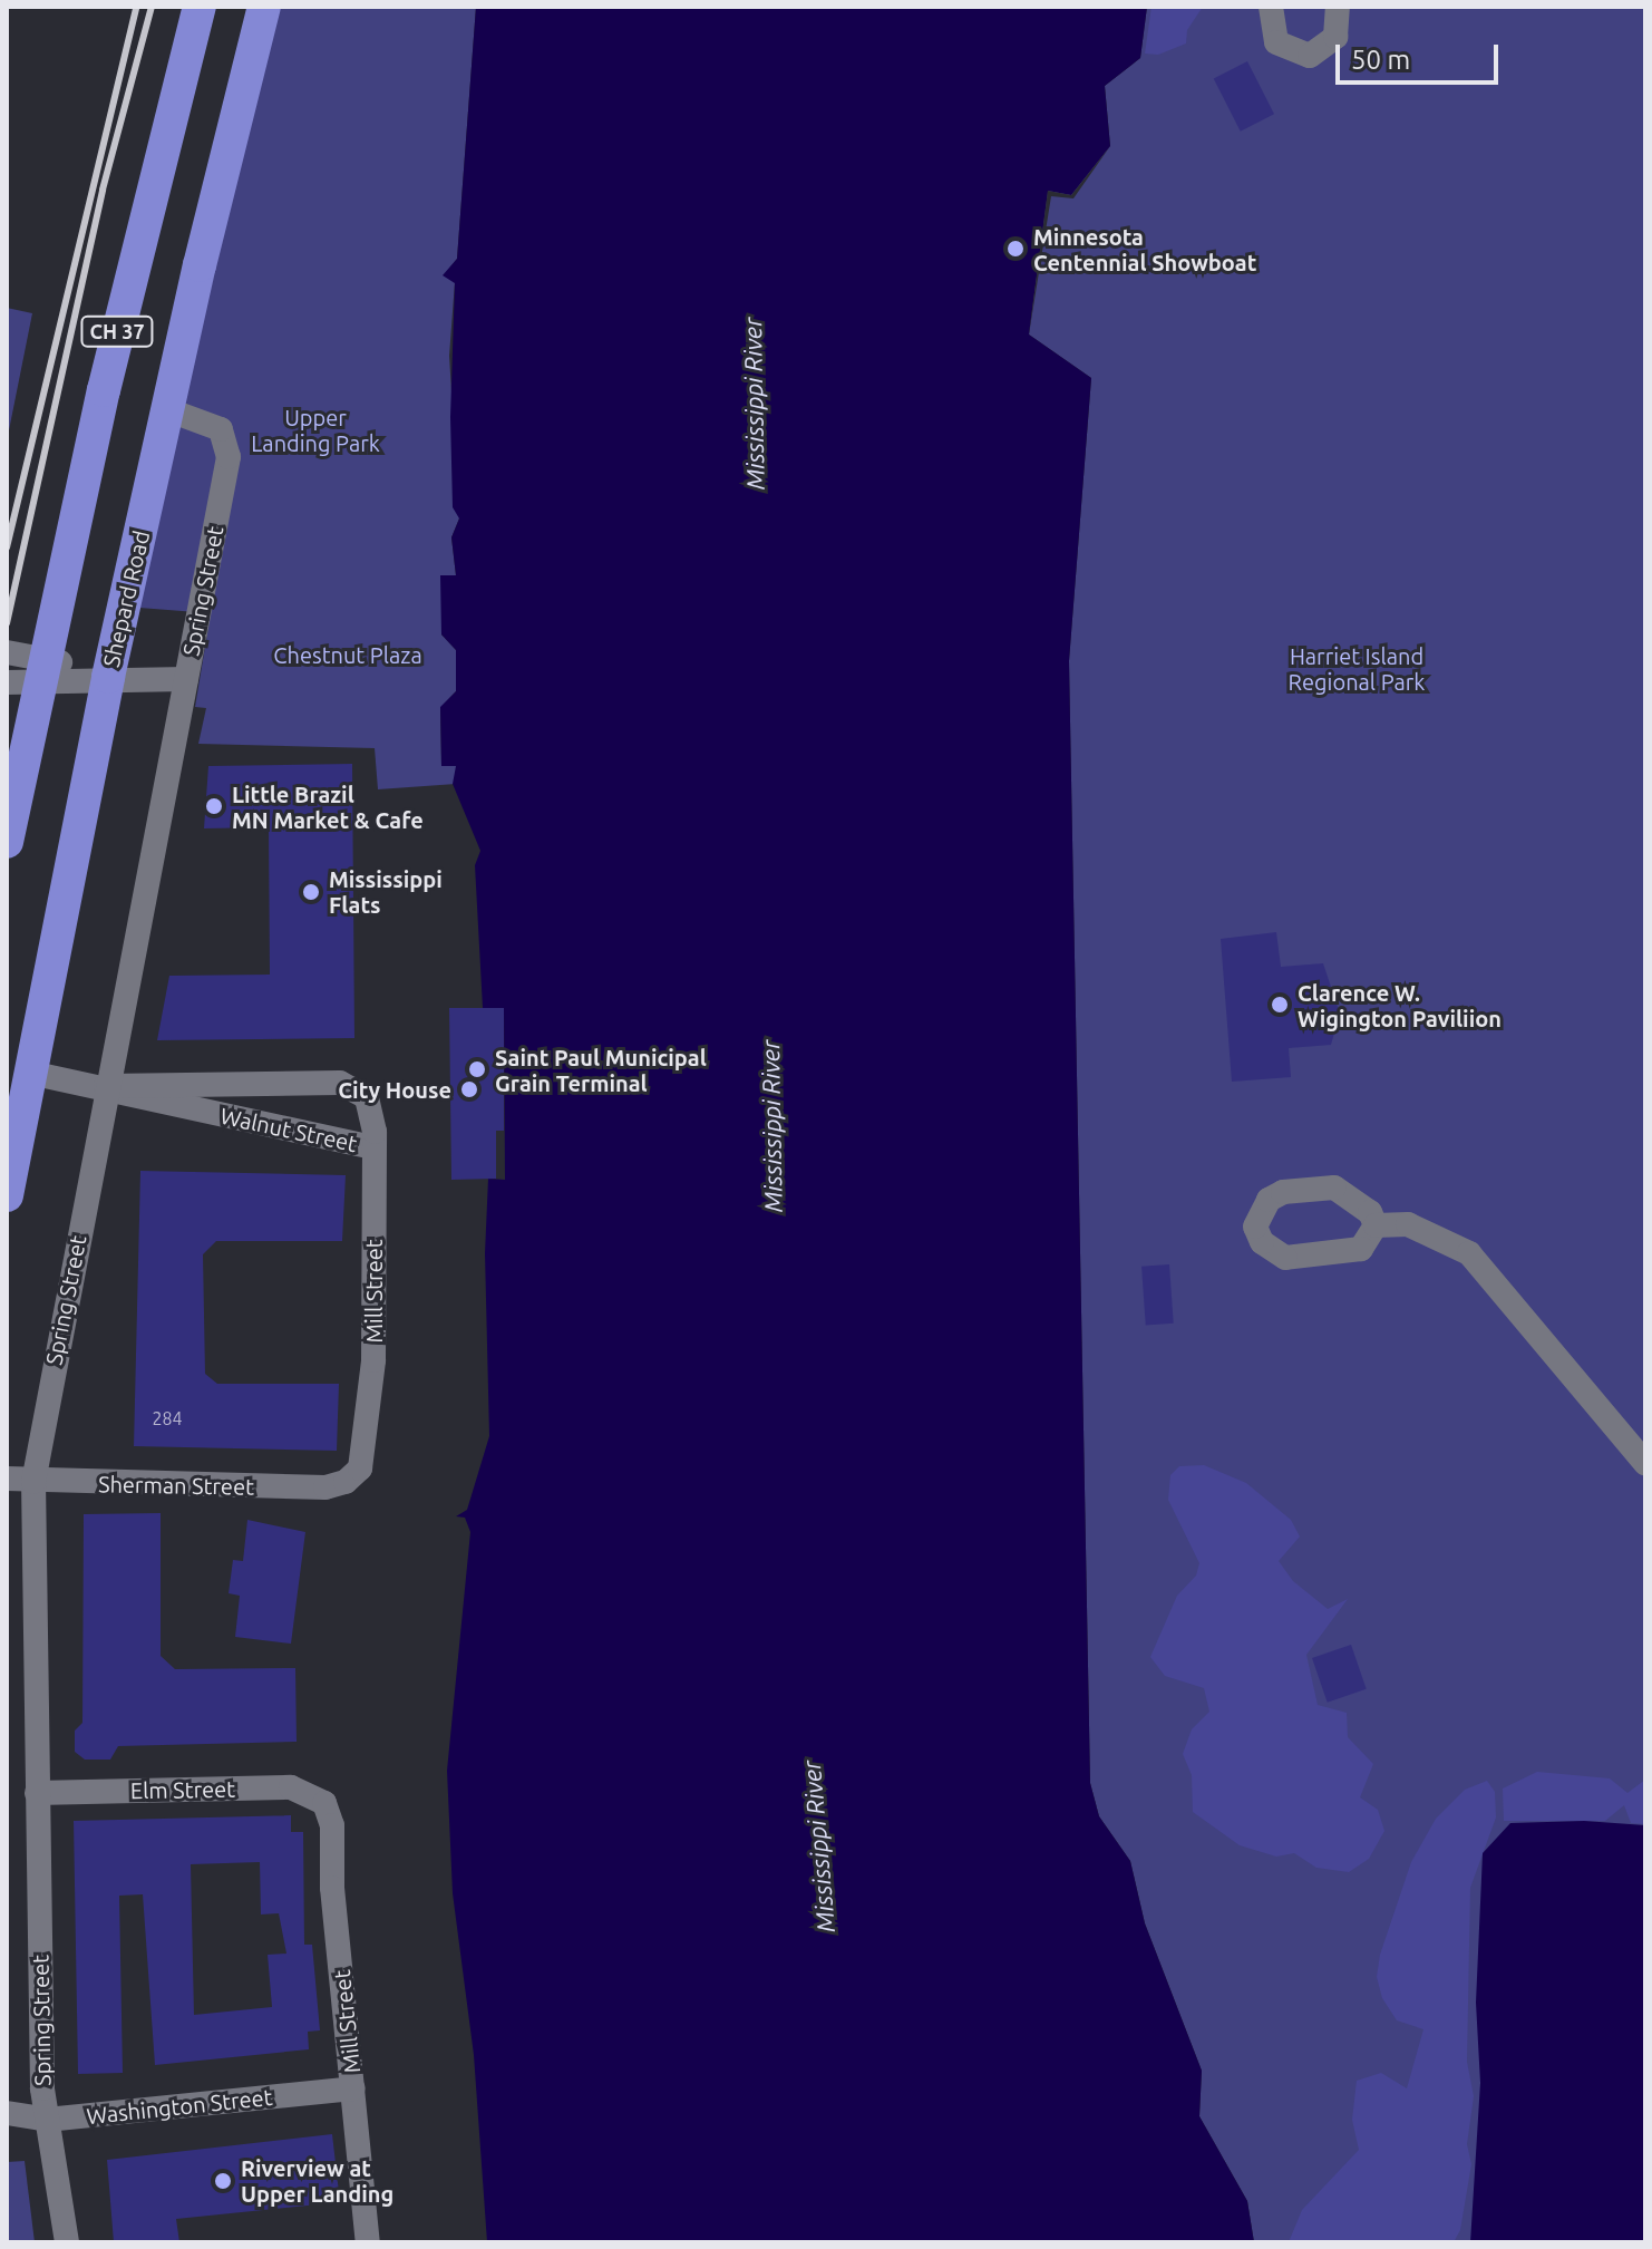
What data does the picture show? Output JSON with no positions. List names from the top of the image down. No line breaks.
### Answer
{"streets":{"highway":["CH 37","Shepard Road"],"street":["Spring Street","Walnut Street","Mill Street","Sherman Street","Elm Street","Washington Street"]},"crossings":[["Spring Street","Shepard Road"],["Spring Street","Walnut Street"],["Spring Street","Sherman Street"],["Spring Street","Elm Street"],["Spring Street","Washington Street"],["Shepard Road","Walnut Street"],["Walnut Street","Mill Street"],["Mill Street","Sherman Street"],["Mill Street","Elm Street"],["Mill Street","Washington Street"]],"water":["Mississippi River"],"parks":["Upper Landing Park","Chestnut Plaza","Harriet Island Regional Park"],"places":["Minnesota Centennial Showboat","Little Brazil MN Market & Cafe","Mississippi Flats","Clarence W. Wigington Paviliion","Saint Paul Municipal Grain Terminal","City House","Riverview at Upper Landing"],"house_numbers":["284"],"scale_bar":"50 m"}
